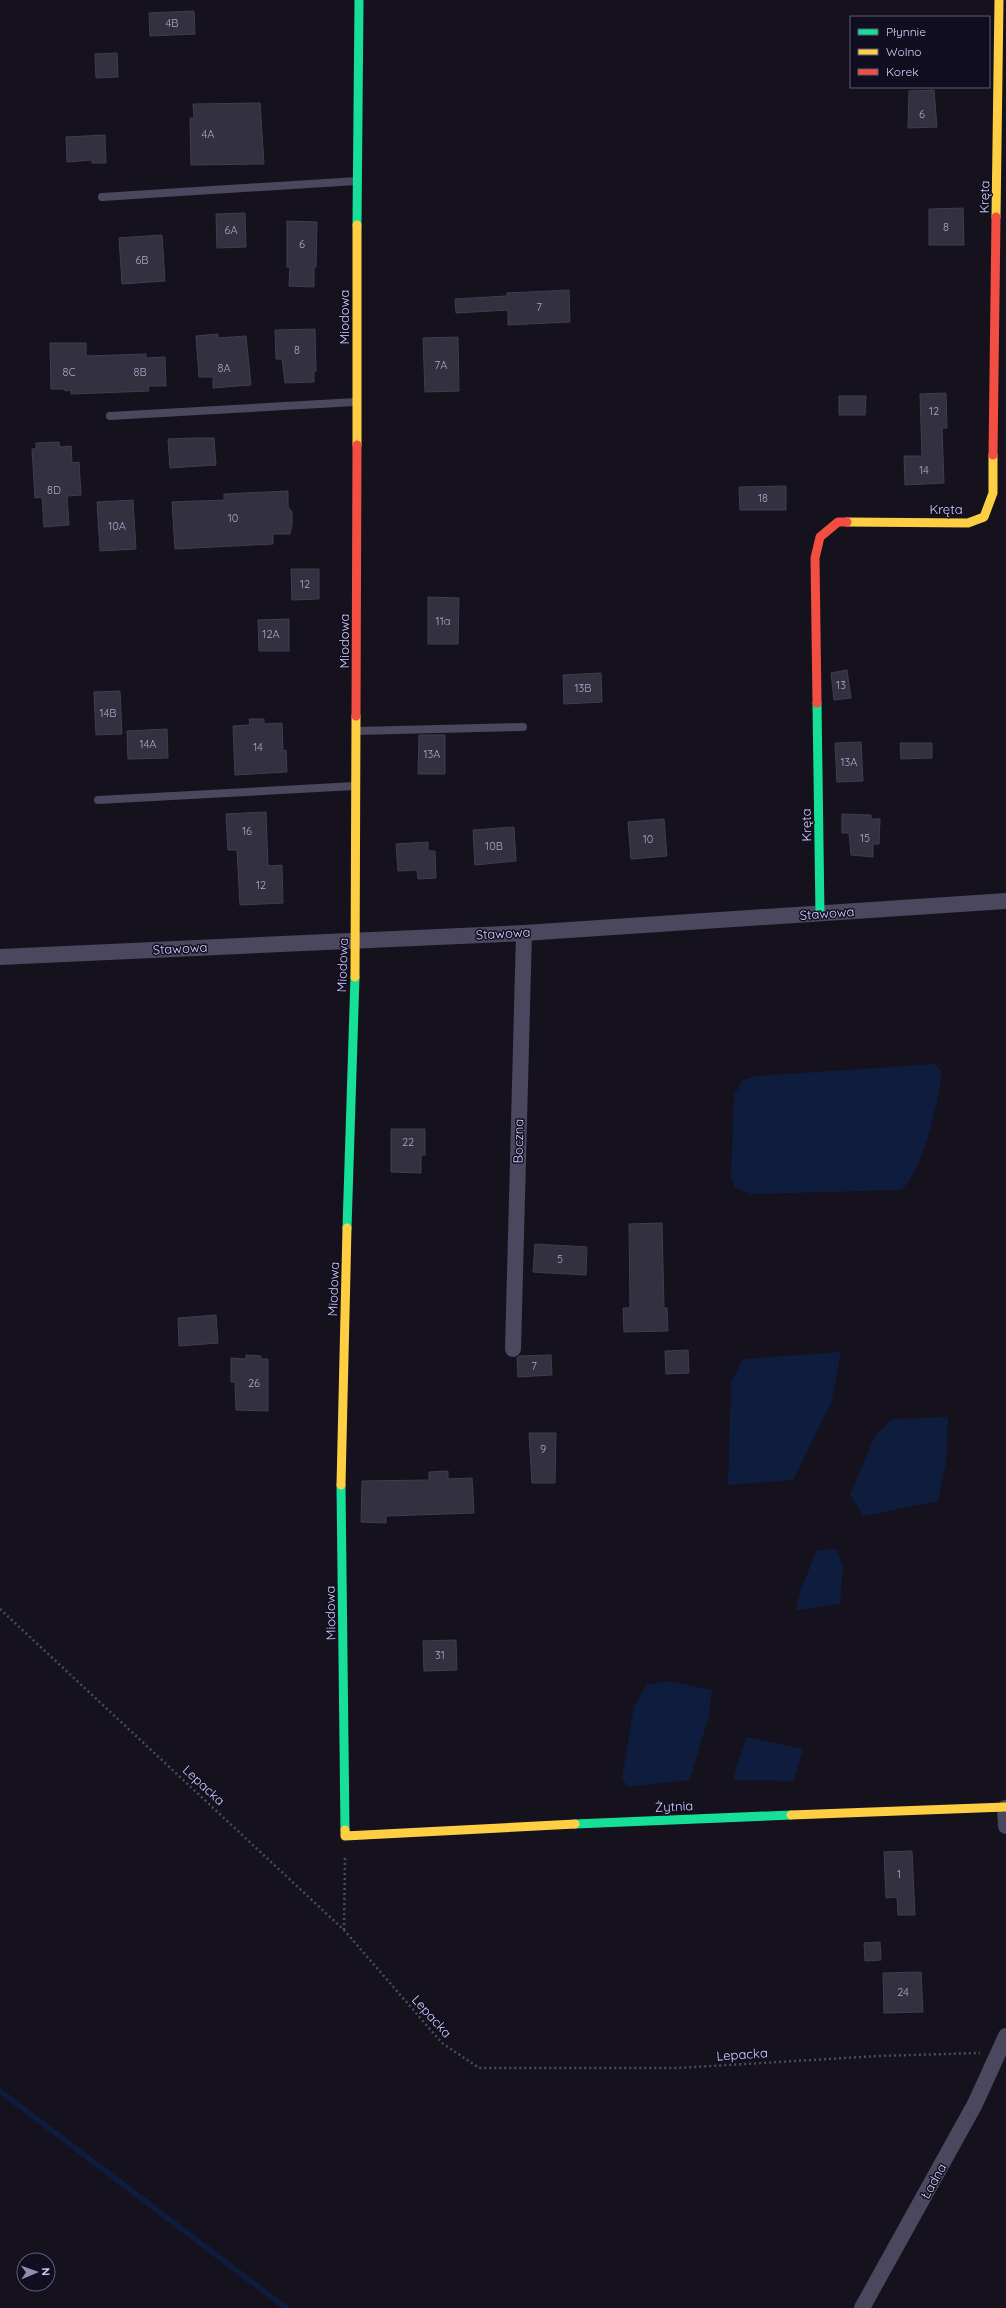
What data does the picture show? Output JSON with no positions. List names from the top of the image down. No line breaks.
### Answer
{"streets":{"street":["Kręta","Miodowa","Stawowa","Boczna","Żytnia","Ładna"],"path":["Lepacka"]},"crossings":[["Kręta","Stawowa"],["Miodowa","Stawowa"],["Miodowa","Żytnia"],["Stawowa","Boczna"],["Lepacka","Ładna"]],"house_numbers":["4B","6","4A","8","6A","6","6B","7","8","7A","8A","8C","8B","12","14","8D","18","10","10A","12","11a","12A","13","13B","14B","14A","14","13A","13A","16","15","10","10B","12","22","5","7","26","9","31","1","24"],"legend":["Płynnie","Wolno","Korek"],"north":"right"}
